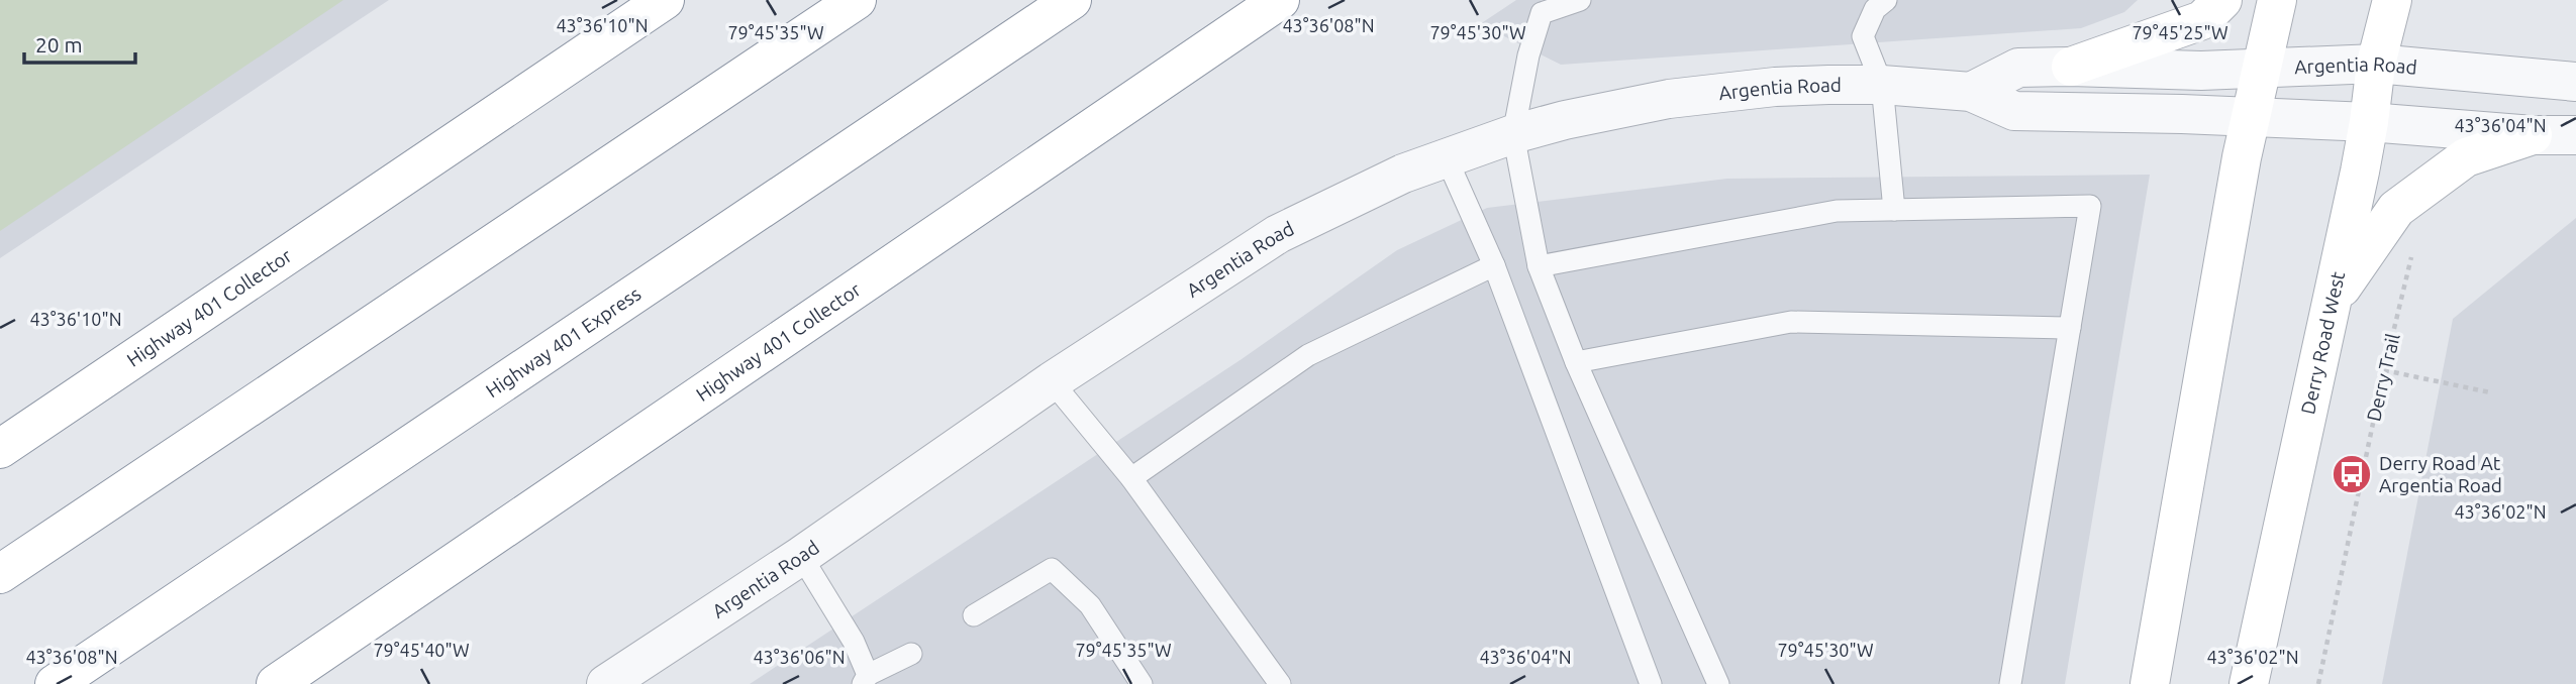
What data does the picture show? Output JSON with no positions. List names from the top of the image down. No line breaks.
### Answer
{"streets":{"main road":["Highway 401 Collector","Highway 401 Express","Derry Road West"],"street":["Argentia Road"],"path":["Derry Trail"]},"crossings":[["Argentia Road","Derry Road West"]],"places":{"bus stop":["Derry Road At Argentia Road"]},"scale_bar":"20 m","coordinates":["43°36'10\"N","43°36'08\"N","79°45'35\"W","79°45'30\"W","79°45'25\"W","43°36'04\"N","43°36'02\"N","79°45'40\"W","43°36'06\"N"]}
